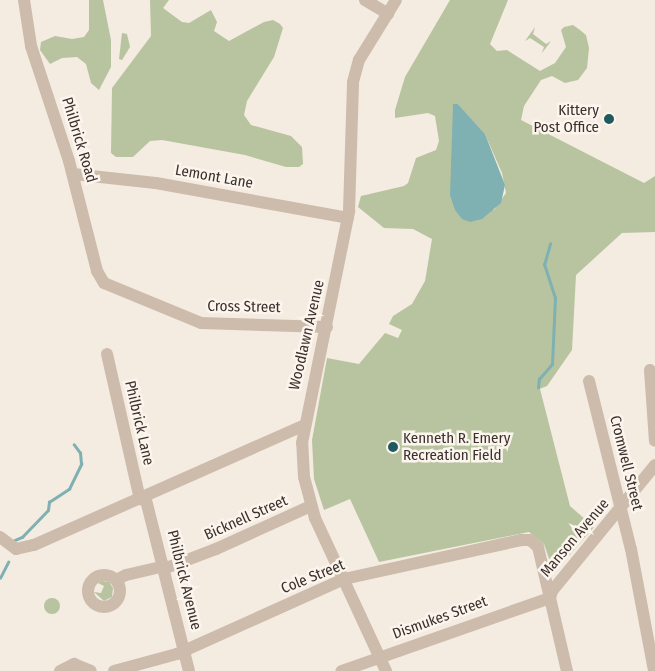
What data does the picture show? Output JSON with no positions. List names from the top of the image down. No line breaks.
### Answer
{"streets":{"street":["Philbrick Road","Lemont Lane","Cross Street","Woodlawn Avenue","Philbrick Lane","Cromwell Street","Bicknell Street","Manson Avenue","Cole Street","Philbrick Avenue","Dismukes Street"]},"crossings":[["Philbrick Road","Lemont Lane"],["Philbrick Road","Cross Street"],["Lemont Lane","Woodlawn Avenue"],["Cross Street","Woodlawn Avenue"],["Woodlawn Avenue","Bicknell Street"],["Woodlawn Avenue","Cole Street"],["Woodlawn Avenue","Dismukes Street"],["Philbrick Lane","Philbrick Avenue"],["Cromwell Street","Manson Avenue"],["Bicknell Street","Philbrick Avenue"],["Manson Avenue","Cole Street"],["Manson Avenue","Dismukes Street"],["Cole Street","Philbrick Avenue"],["Cole Street","Dismukes Street"]],"places":["Kittery Post Office","Kenneth R. Emery Recreation Field"]}
